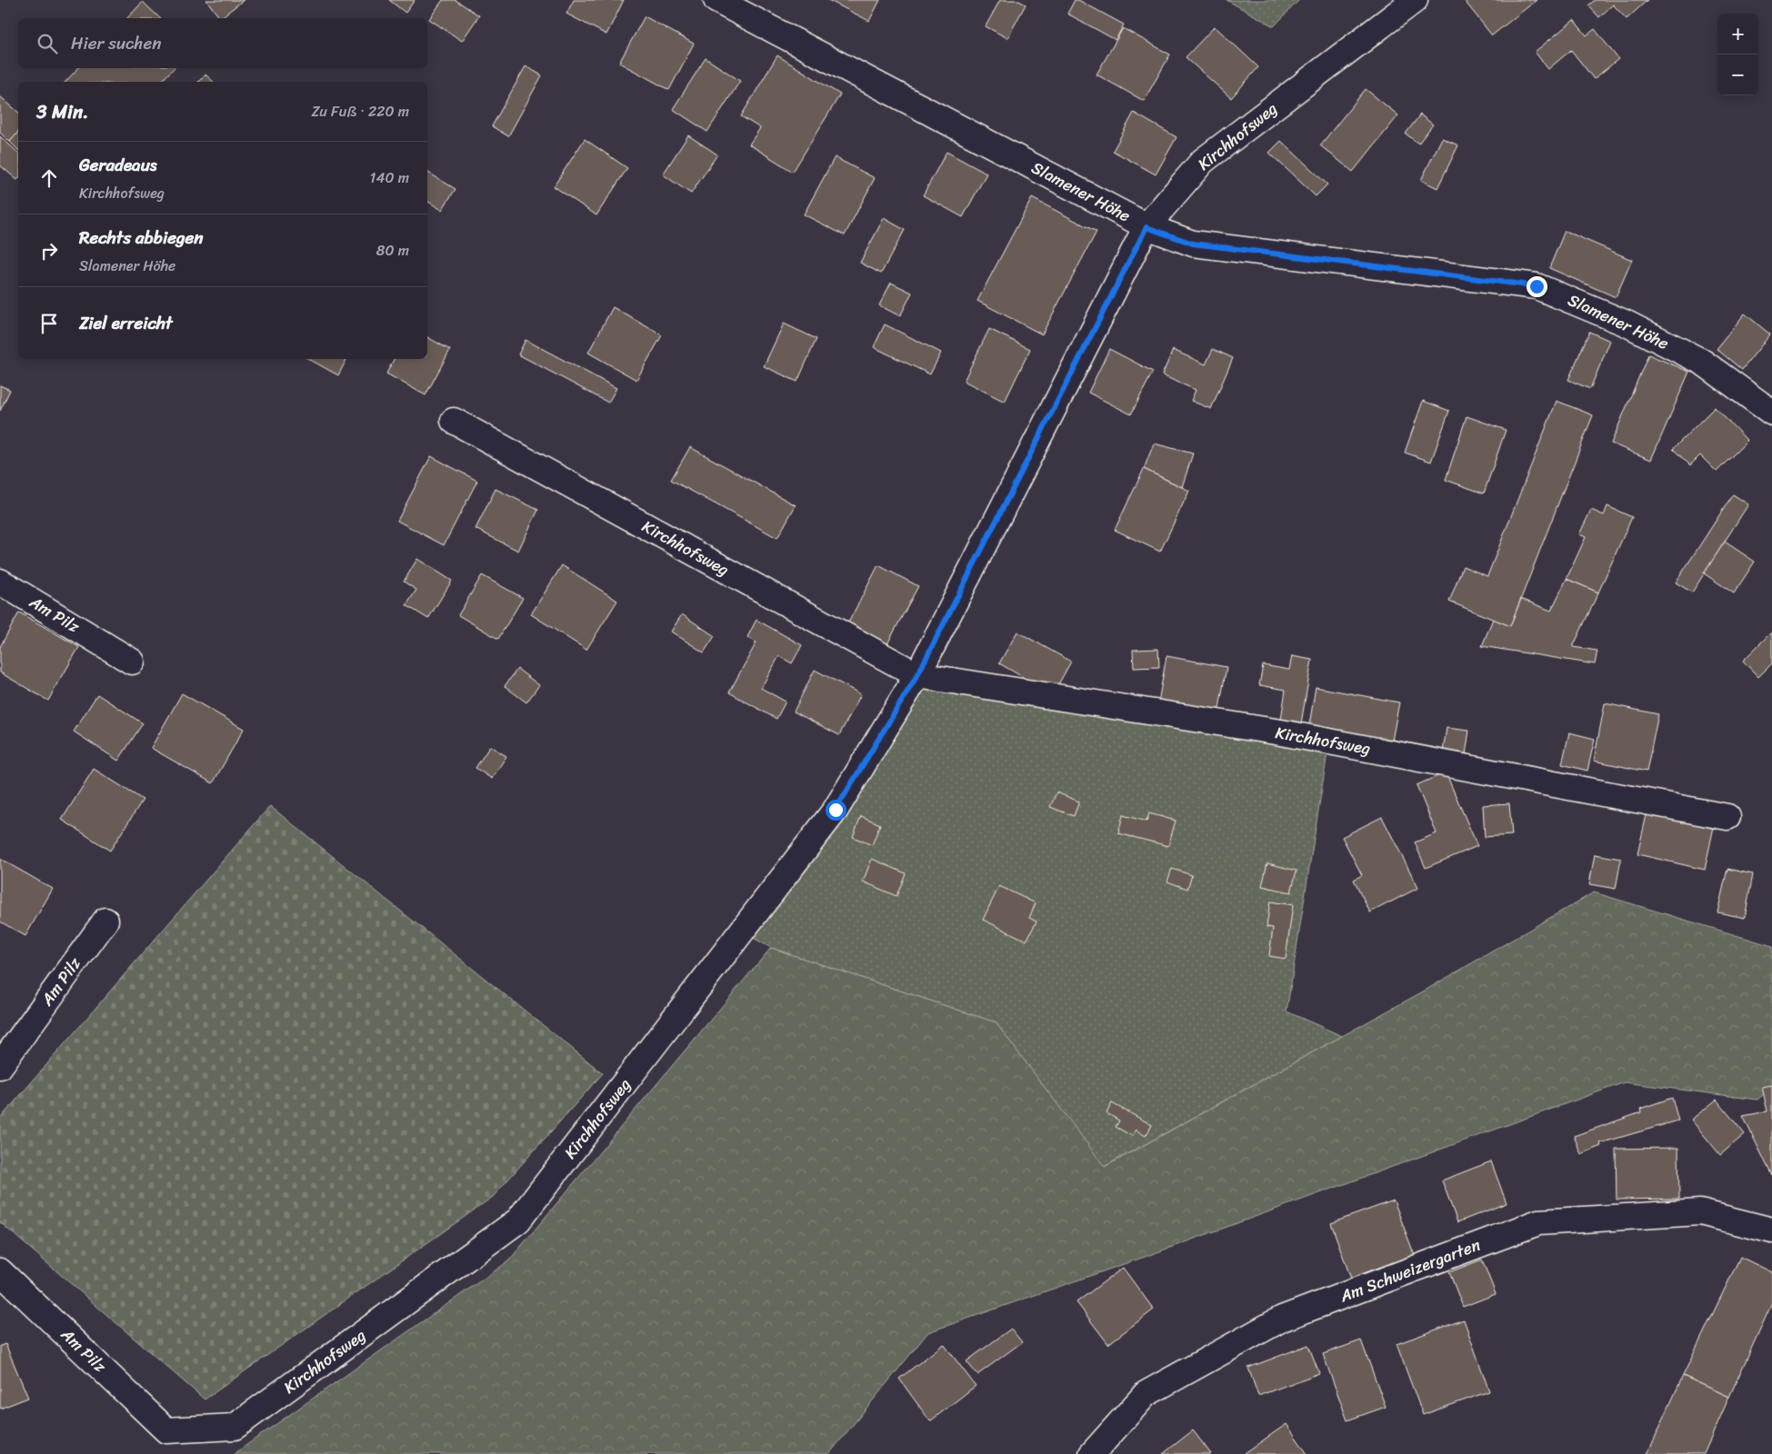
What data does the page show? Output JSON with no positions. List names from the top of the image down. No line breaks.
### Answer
{"streets":{"street":["Kirchhofsweg","Slamener Höhe","Am Pilz","Am Schweizergarten"]},"crossings":[["Kirchhofsweg","Slamener Höhe"],["Kirchhofsweg","Am Pilz"]],"page":{"map_buttons":["+","−"],"search":"Hier suchen","heading":["3 Min.","Zu Fuß · 220 m"],"list":[["Geradeaus","Kirchhofsweg","140 m"],["Rechts abbiegen","Slamener Höhe","80 m"],"Ziel erreicht"]}}
